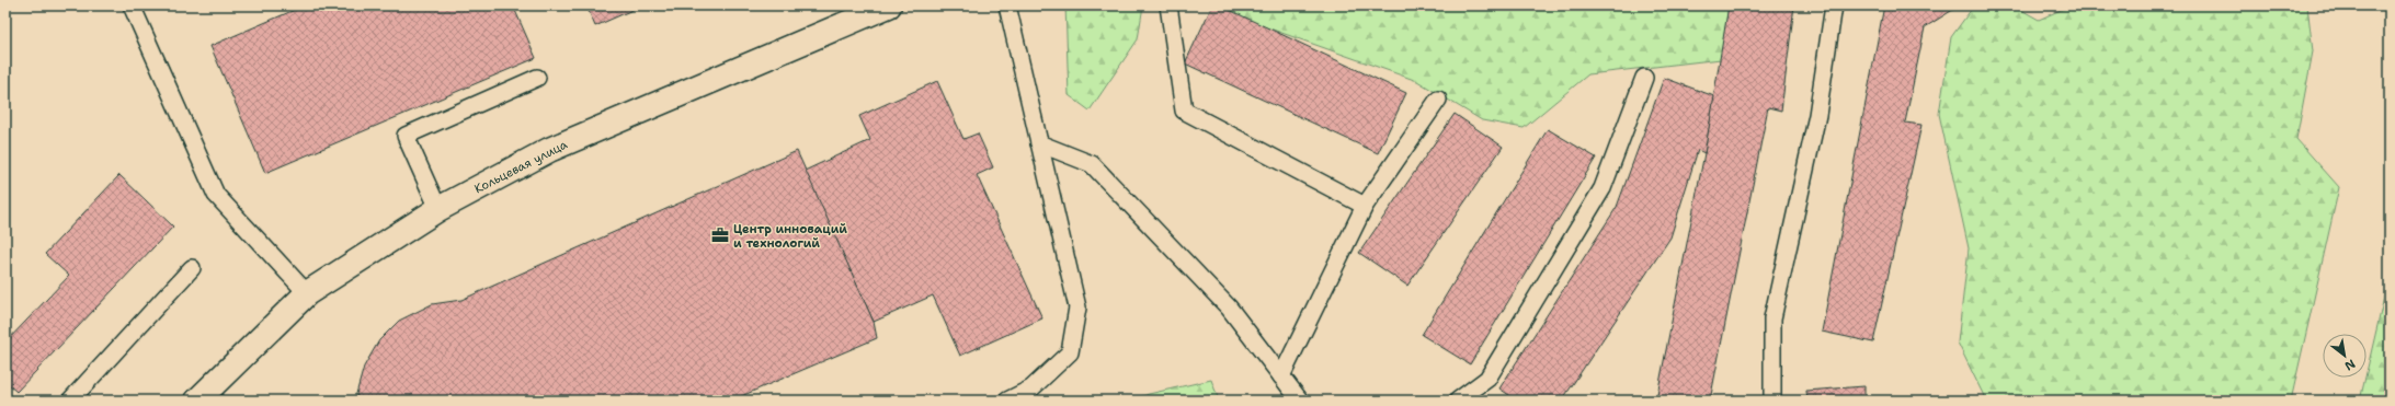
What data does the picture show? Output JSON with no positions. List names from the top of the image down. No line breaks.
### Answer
{"streets":{"street":["Кольцевая улица"]},"places":{"office":["Центр инноваций и технологий"]},"north":"bottom right"}
